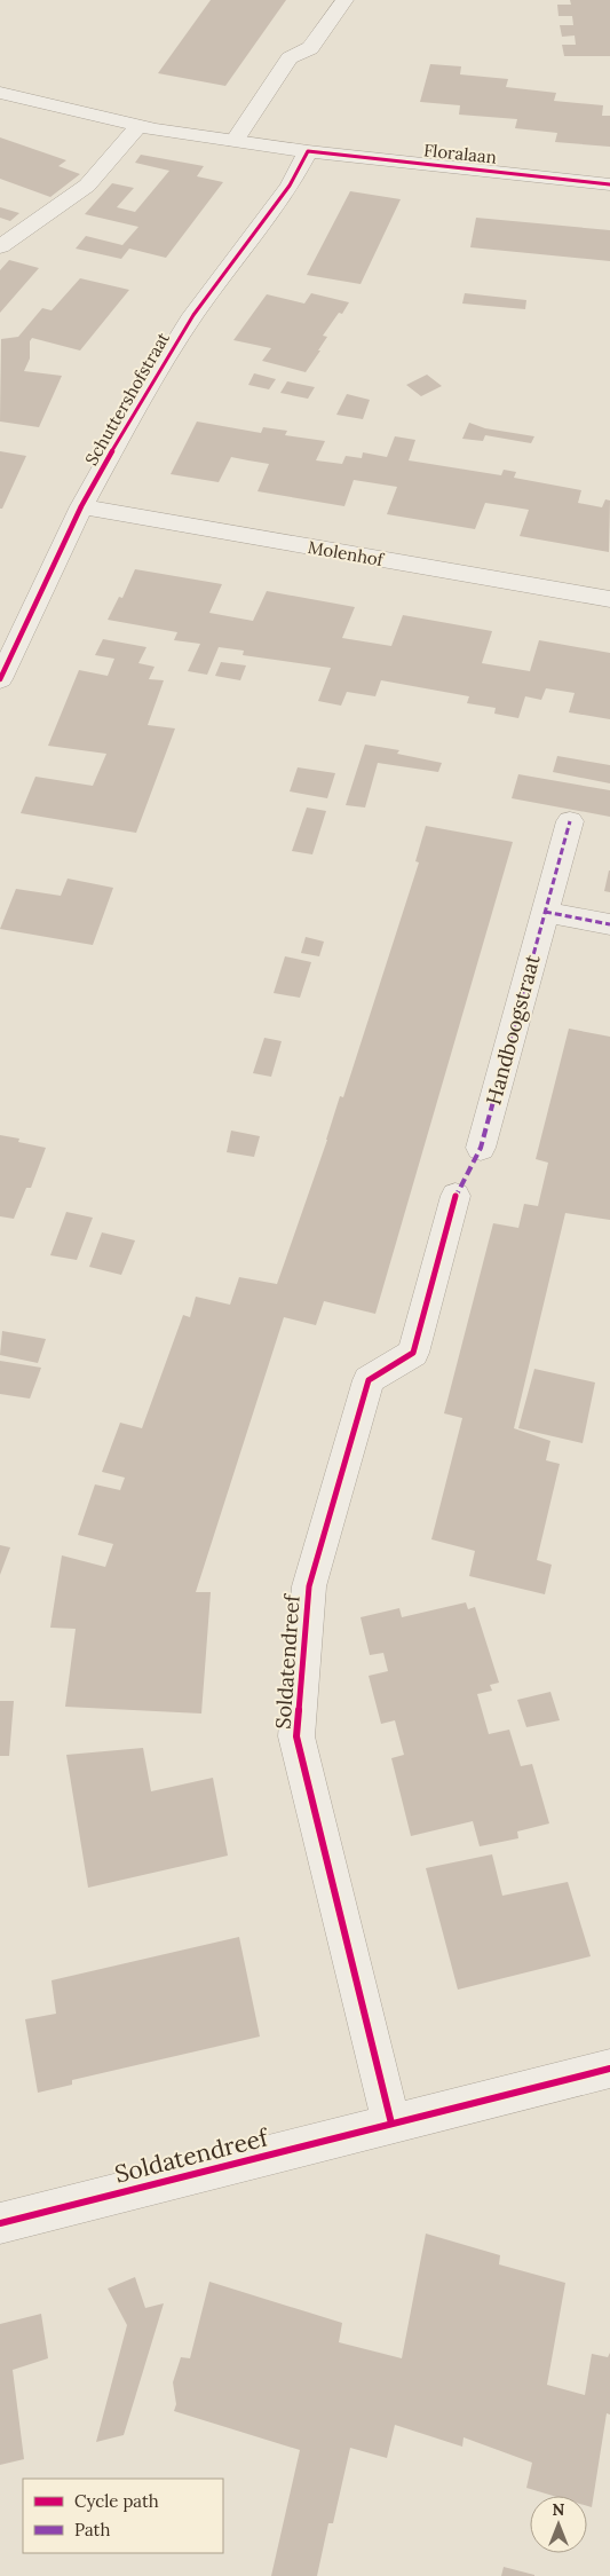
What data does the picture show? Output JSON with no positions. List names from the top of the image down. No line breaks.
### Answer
{"streets":{"street":["Floralaan","Schuttershofstraat","Molenhof","Handboogstraat","Soldatendreef"]},"crossings":[["Floralaan","Schuttershofstraat"],["Schuttershofstraat","Molenhof"]],"legend":["Cycle path","Path"],"north":"top"}
